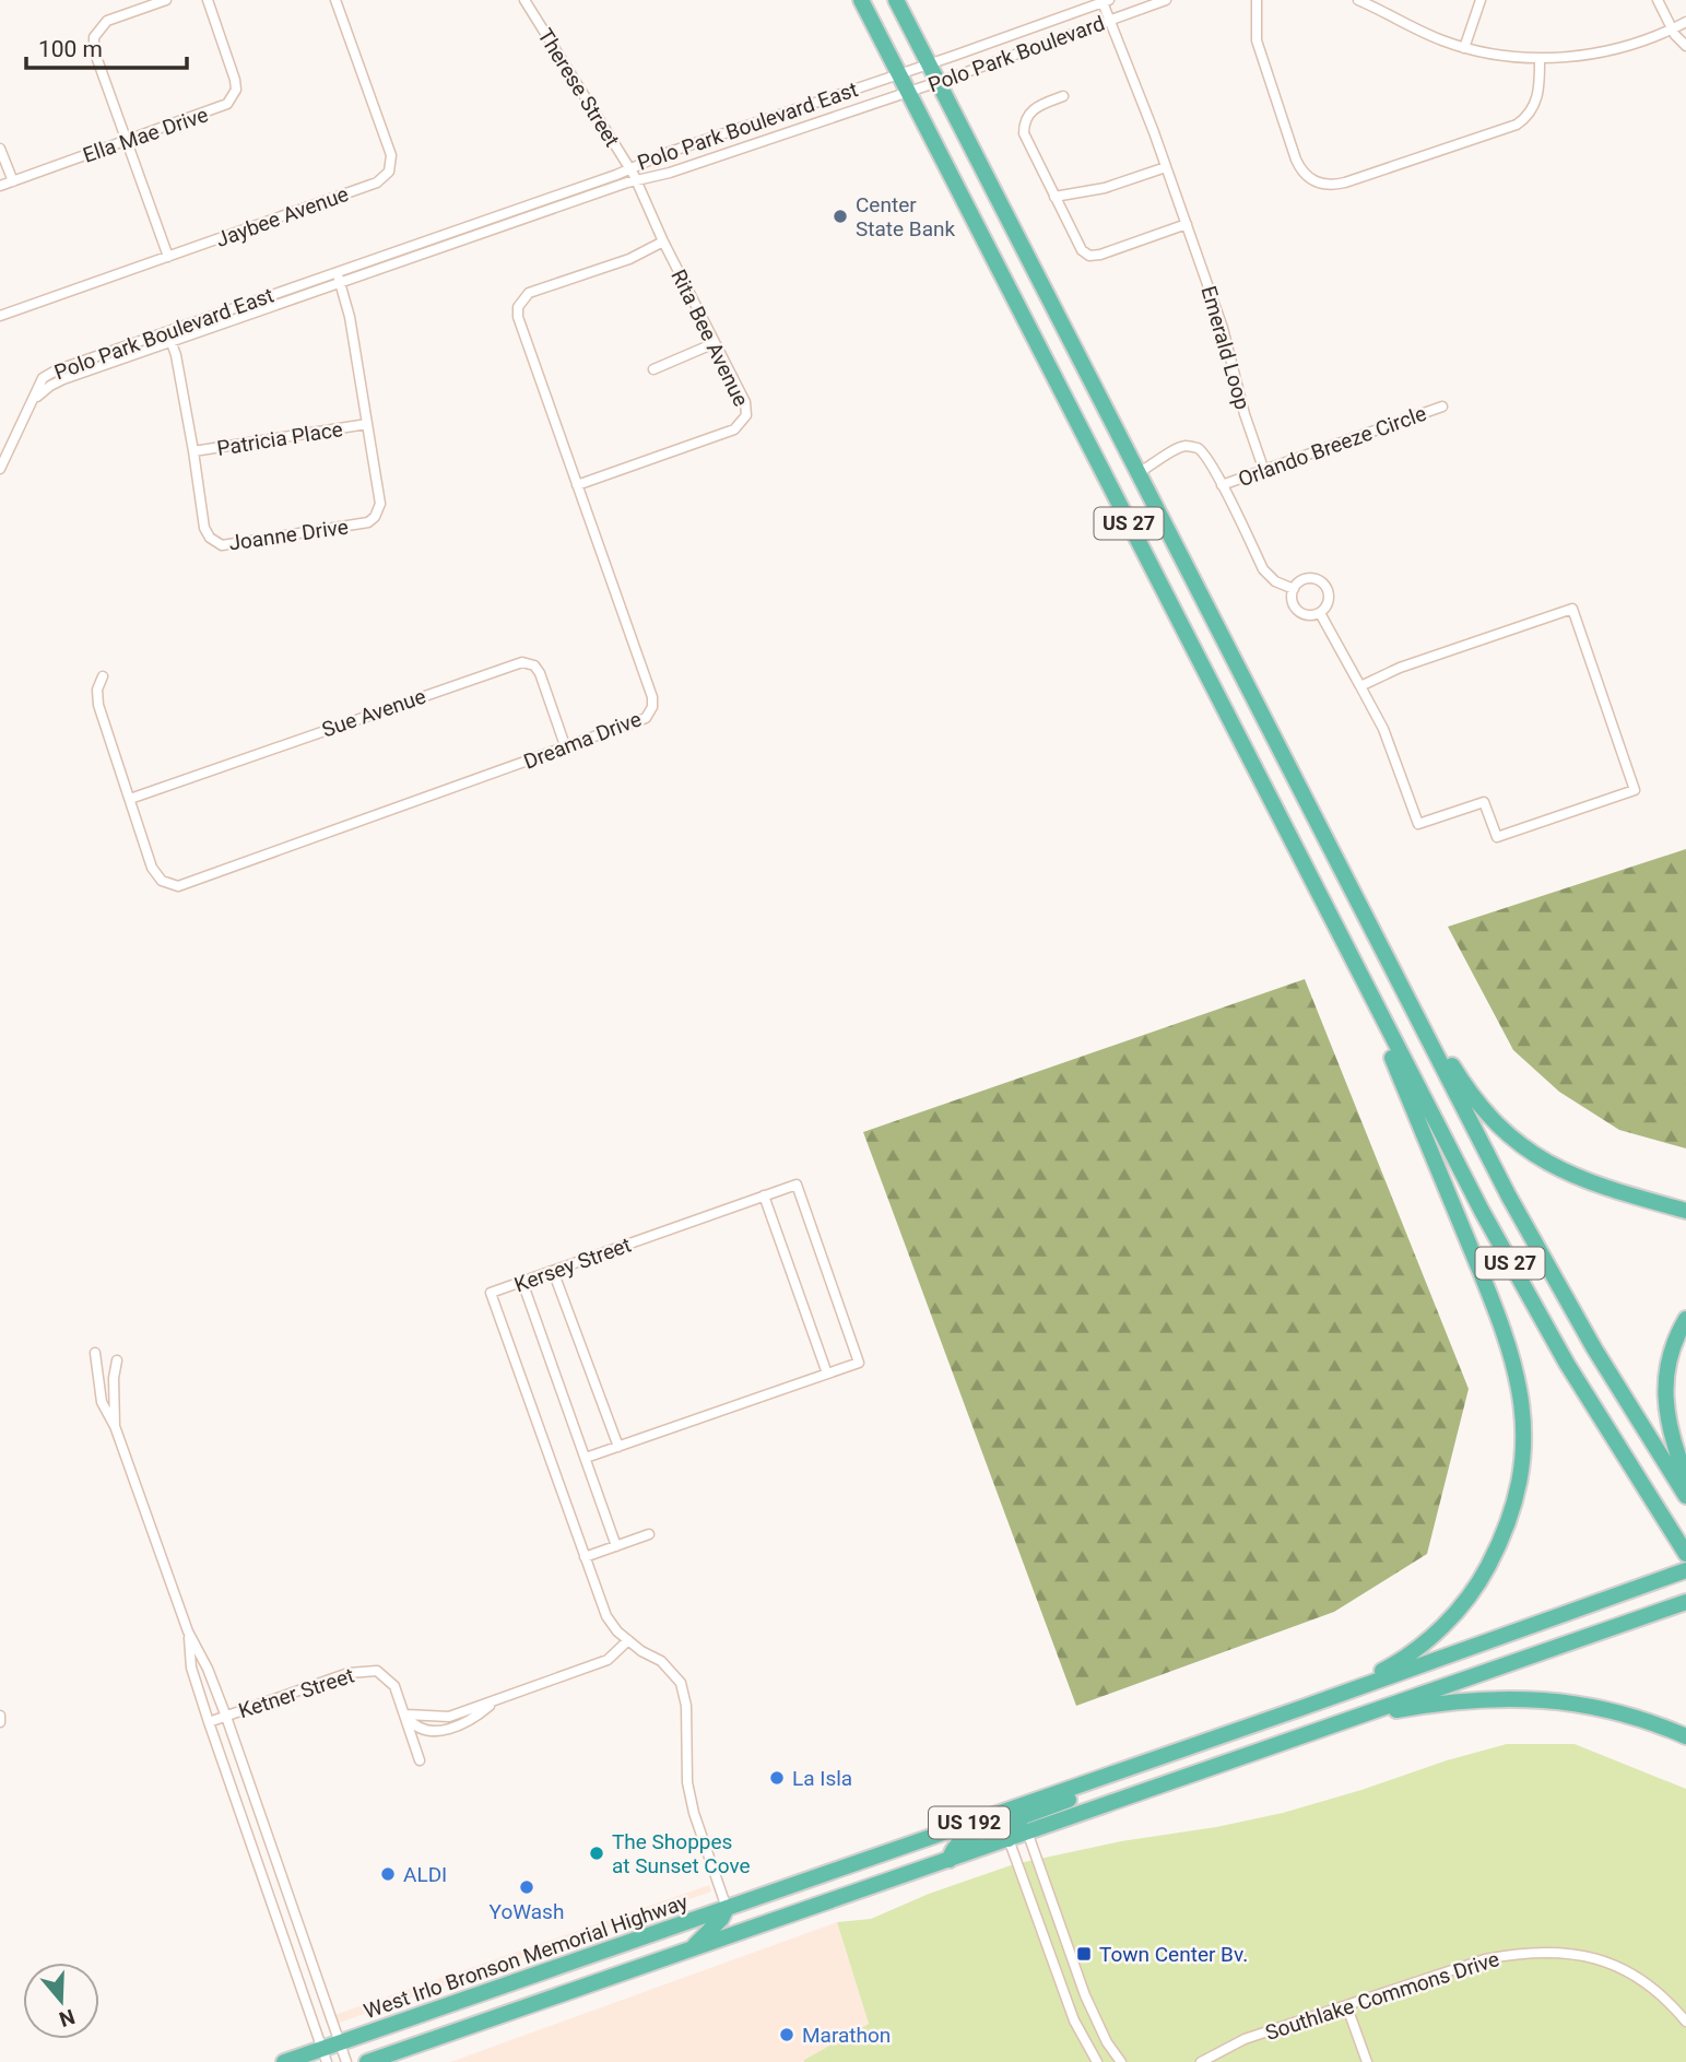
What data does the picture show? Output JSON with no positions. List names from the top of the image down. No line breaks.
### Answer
{"streets":{"highway":["US 27","US 192","West Irlo Bronson Memorial Highway"],"street":["Polo Park Boulevard","Therese Street","Polo Park Boulevard East","Ella Mae Drive","Jaybee Avenue","Rita Bee Avenue","Emerald Loop","Patricia Place","Orlando Breeze Circle","Joanne Drive","Sue Avenue","Dreama Drive","Kersey Street","Ketner Street","Southlake Commons Drive"]},"crossings":[["Polo Park Boulevard","Polo Park Boulevard East"],["Polo Park Boulevard","Emerald Loop"],["Polo Park Boulevard","US 27"],["Therese Street","Polo Park Boulevard East"],["Therese Street","Rita Bee Avenue"],["Polo Park Boulevard East","Rita Bee Avenue"],["Polo Park Boulevard East","Emerald Loop"],["Polo Park Boulevard East","US 27"],["Polo Park Boulevard East","Joanne Drive"],["Rita Bee Avenue","Dreama Drive"],["Emerald Loop","Orlando Breeze Circle"],["Patricia Place","Joanne Drive"],["Sue Avenue","Dreama Drive"],["Kersey Street","West Irlo Bronson Memorial Highway"]],"places":{"other":["Center State Bank","La Isla","The Shoppes at Sunset Cove","ALDI","YoWash","Marathon"],"transit":["Town Center Bv."]},"scale_bar":"100 m","north":"bottom"}
